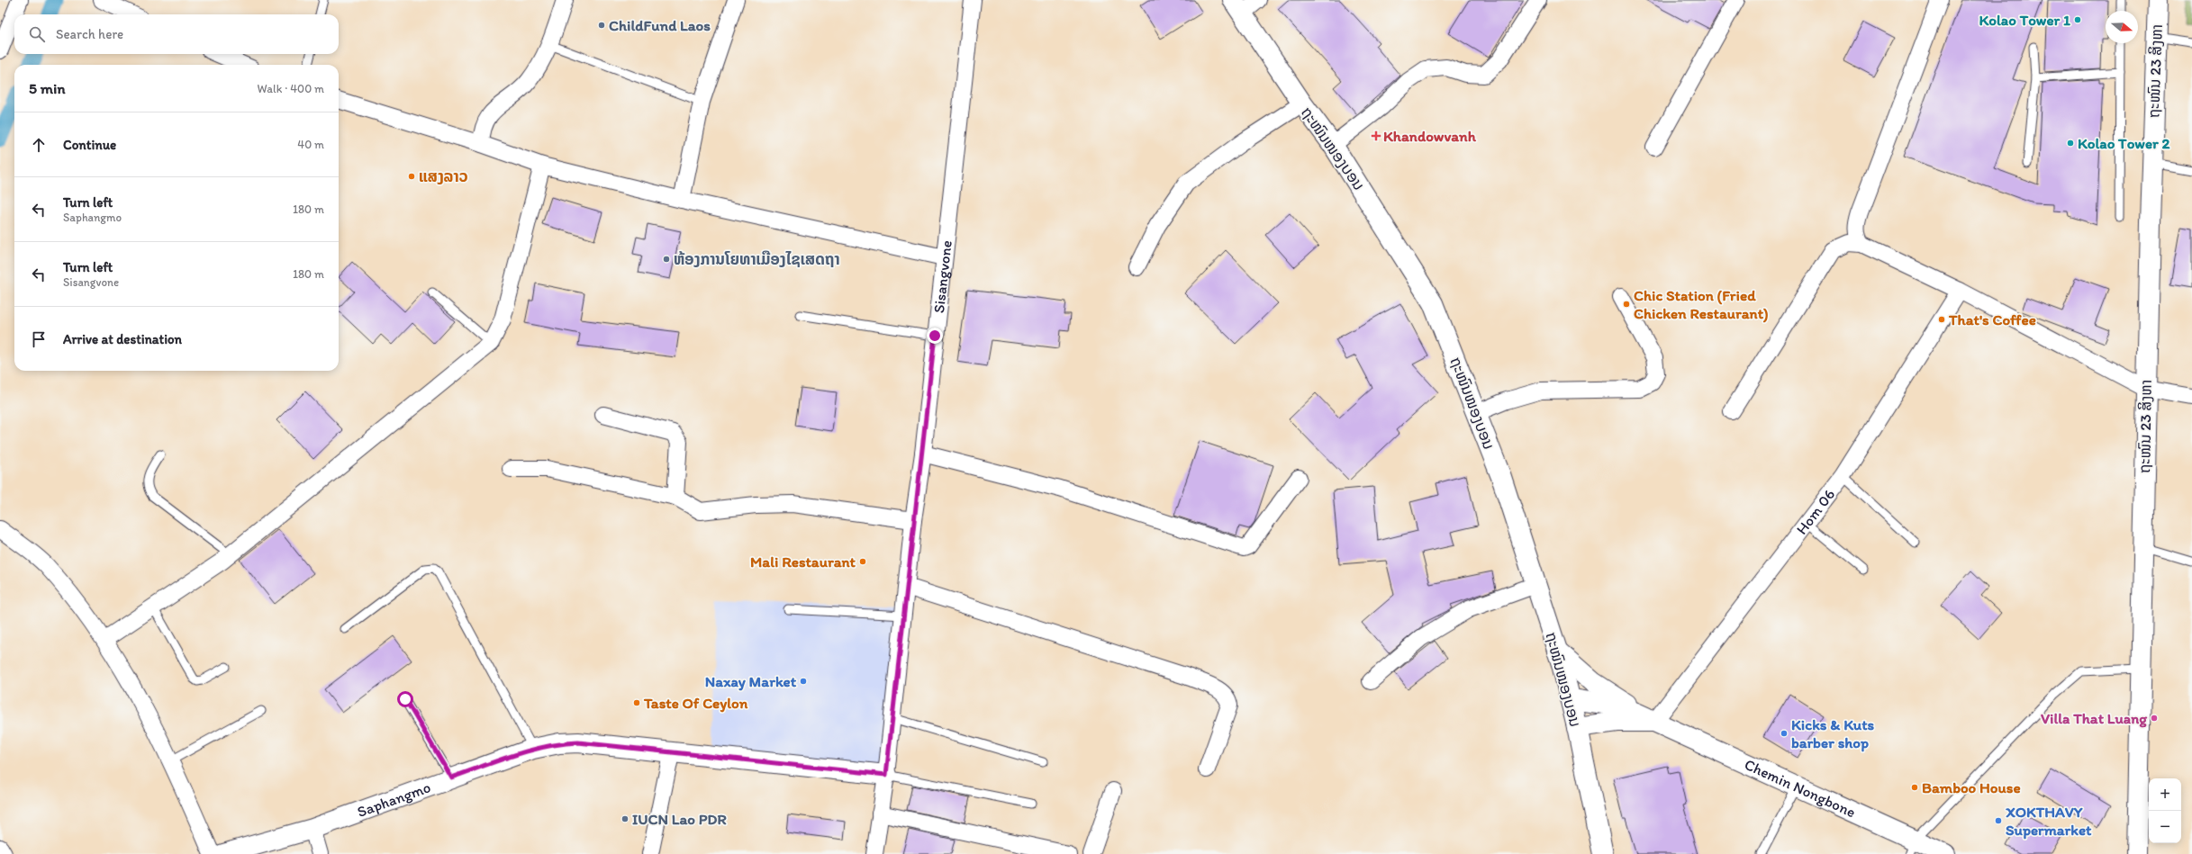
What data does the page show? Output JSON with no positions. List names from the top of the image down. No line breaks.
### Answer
{"streets":{"street":["ຖະໜົນ 23 ສິງຫາ","ຖະໜົນໜອງບອນ","Sisangvone","Hom 06","Chemin Nongbone","Saphangmo"]},"crossings":[["ຖະໜົນໜອງບອນ","Chemin Nongbone"],["Sisangvone","Saphangmo"],["Hom 06","Chemin Nongbone"]],"places":{"other":["Kolao Tower 1","ChildFund Laos","Kolao Tower 2","ແສງລາວ","ຫ້ອງການໂຍທາເມືອງໄຊເສດຖາ","Chic Station (Fried Chicken Restaurant)","That's Coffee","Mali Restaurant","Naxay Market","Taste Of Ceylon","Villa That Luang","Kicks & Kuts barber shop","Bamboo House","IUCN Lao PDR","XOKTHAVY Supermarket"],"health":["Khandowvanh"]},"north":"right","page":{"search":"Search here","heading":["5 min","Walk · 400 m"],"list":[["Continue","40 m"],["Turn left","Saphangmo","180 m"],["Turn left","Sisangvone","180 m"],"Arrive at destination"],"map_buttons":["+","−"]}}
